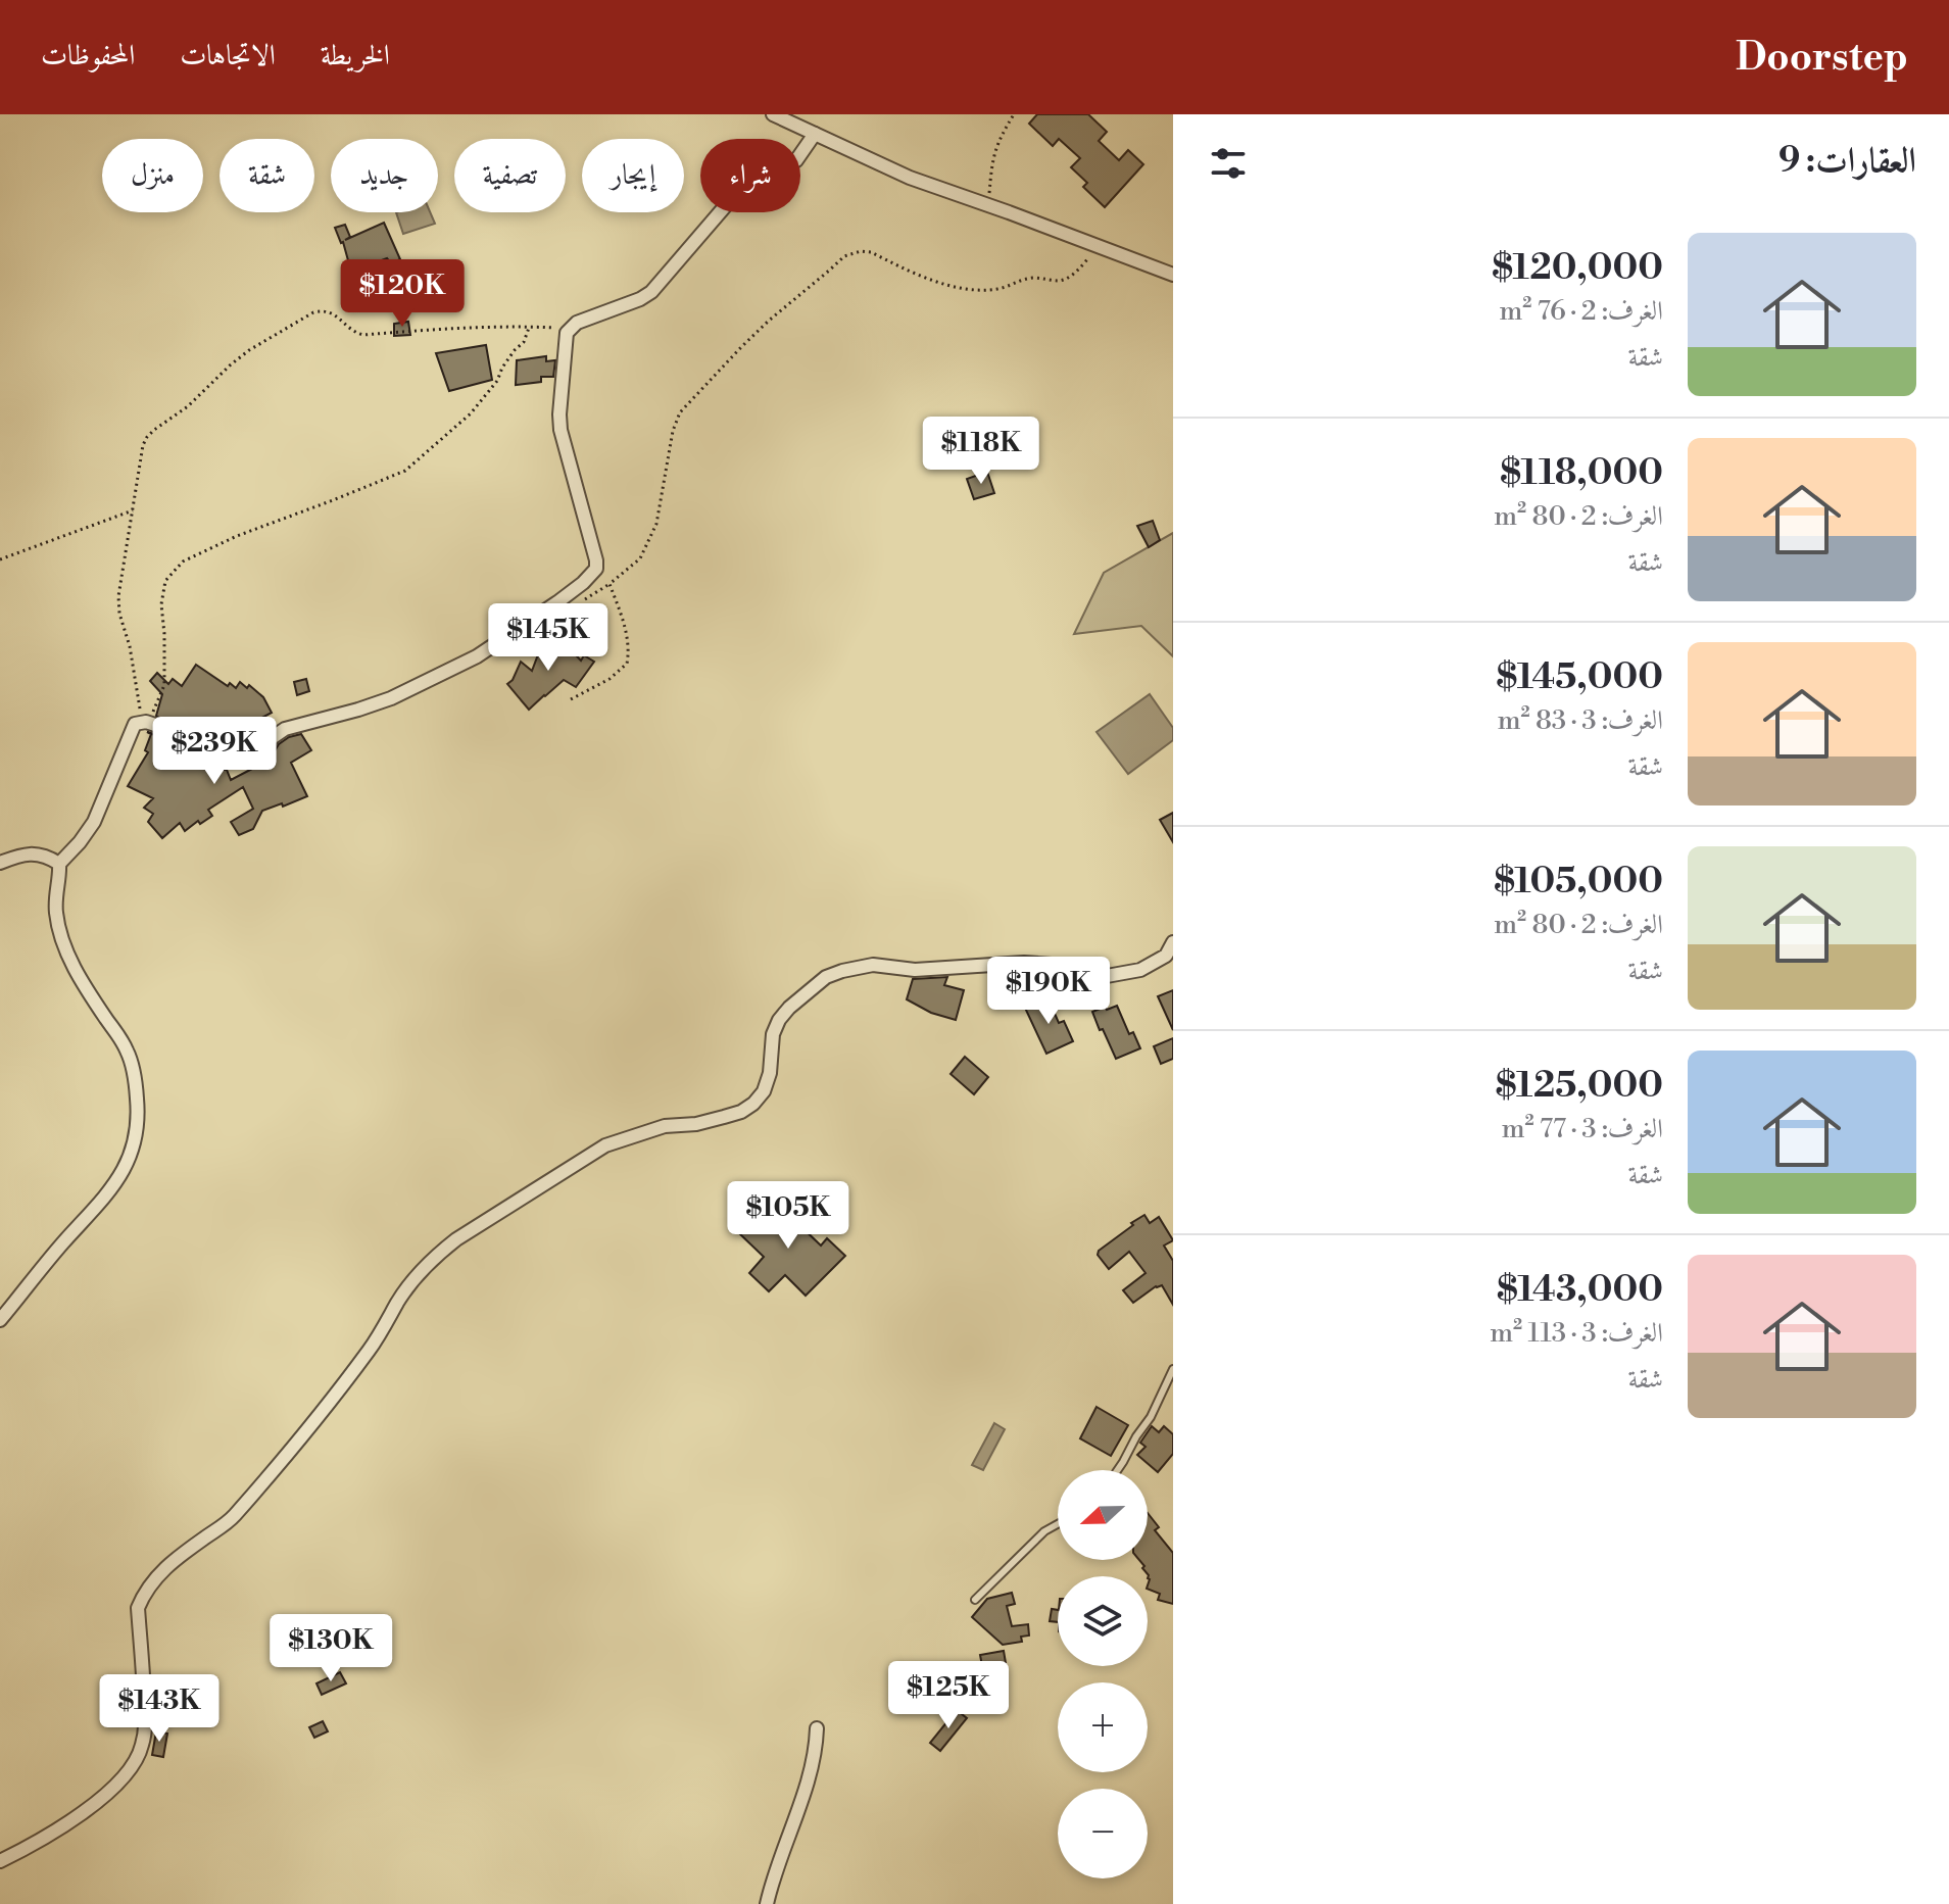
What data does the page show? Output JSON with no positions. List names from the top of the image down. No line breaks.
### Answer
{"north":"left","page":{"header":"Doorstep","nav":["الخريطة","الاتجاهات","المحفوظات"],"heading":"العقارات: 9","chip":["شراء","إيجار","تصفية","جديد","شقة","منزل"],"list":[{"name":"$120,000","note":"الغرف: 2 · 76 m² · شقة"},{"name":"$118,000","note":"الغرف: 2 · 80 m² · شقة"},{"name":"$145,000","note":"الغرف: 3 · 83 m² · شقة"},{"name":"$105,000","note":"الغرف: 2 · 80 m² · شقة"},{"name":"$125,000","note":"الغرف: 3 · 77 m² · شقة"},{"name":"$143,000","note":"الغرف: 3 · 113 m² · شقة"}],"price":["$120K","$118K","$145K","$239K","$190K","$105K","$130K","$125K","$143K"],"map_buttons":["+","−"]}}
